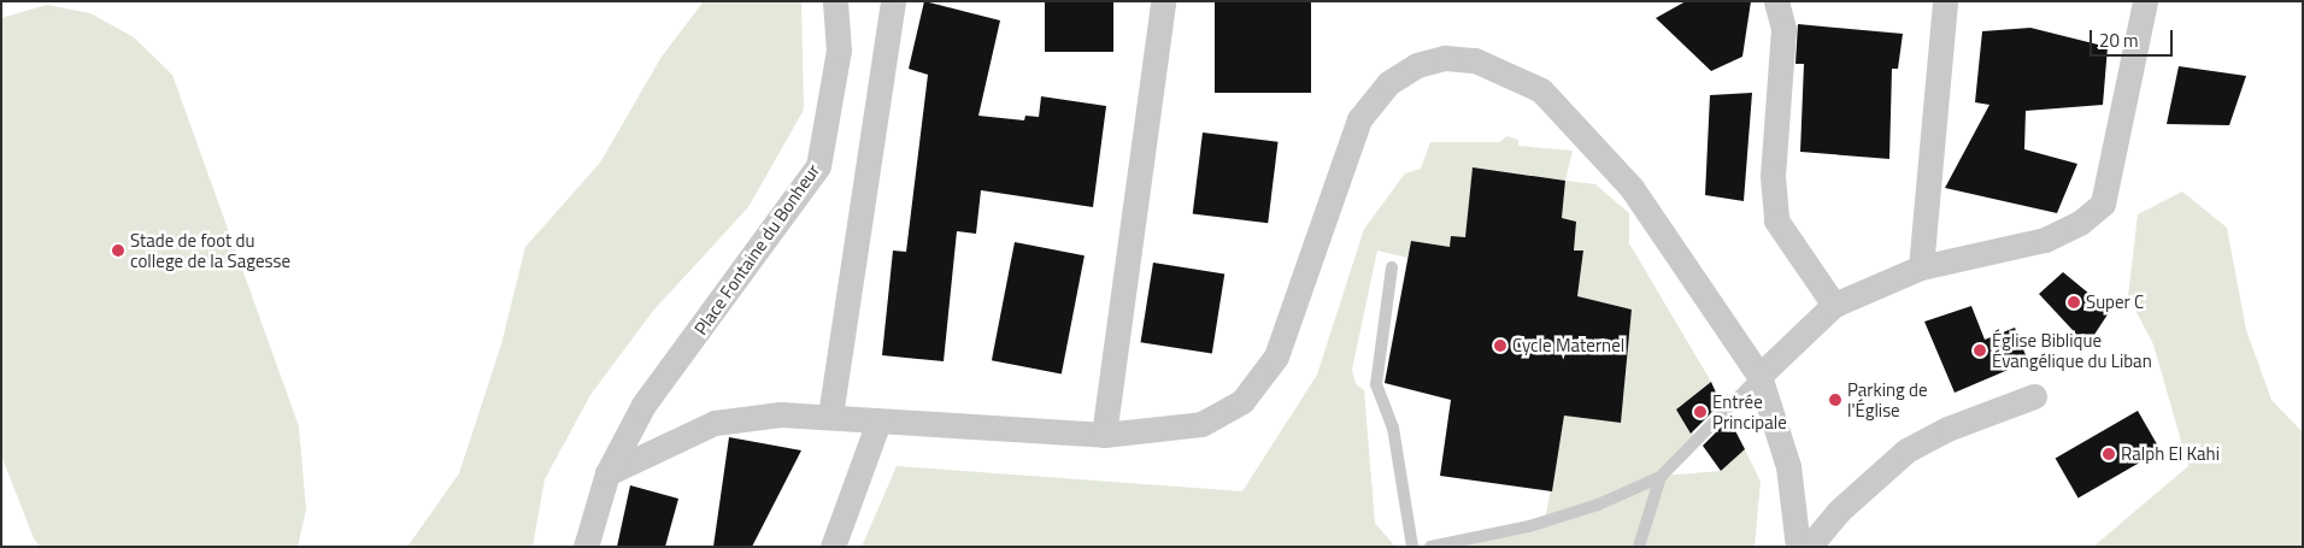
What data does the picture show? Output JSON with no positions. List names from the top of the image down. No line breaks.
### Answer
{"streets":{"street":["Place Fontaine du Bonheur"]},"places":["Stade de foot du college de la Sagesse","Super C","Cycle Maternel","Église Biblique Évangélique du Liban","Parking de l'Église","Entrée Principale","Ralph El Kahi"],"scale_bar":"20 m"}
